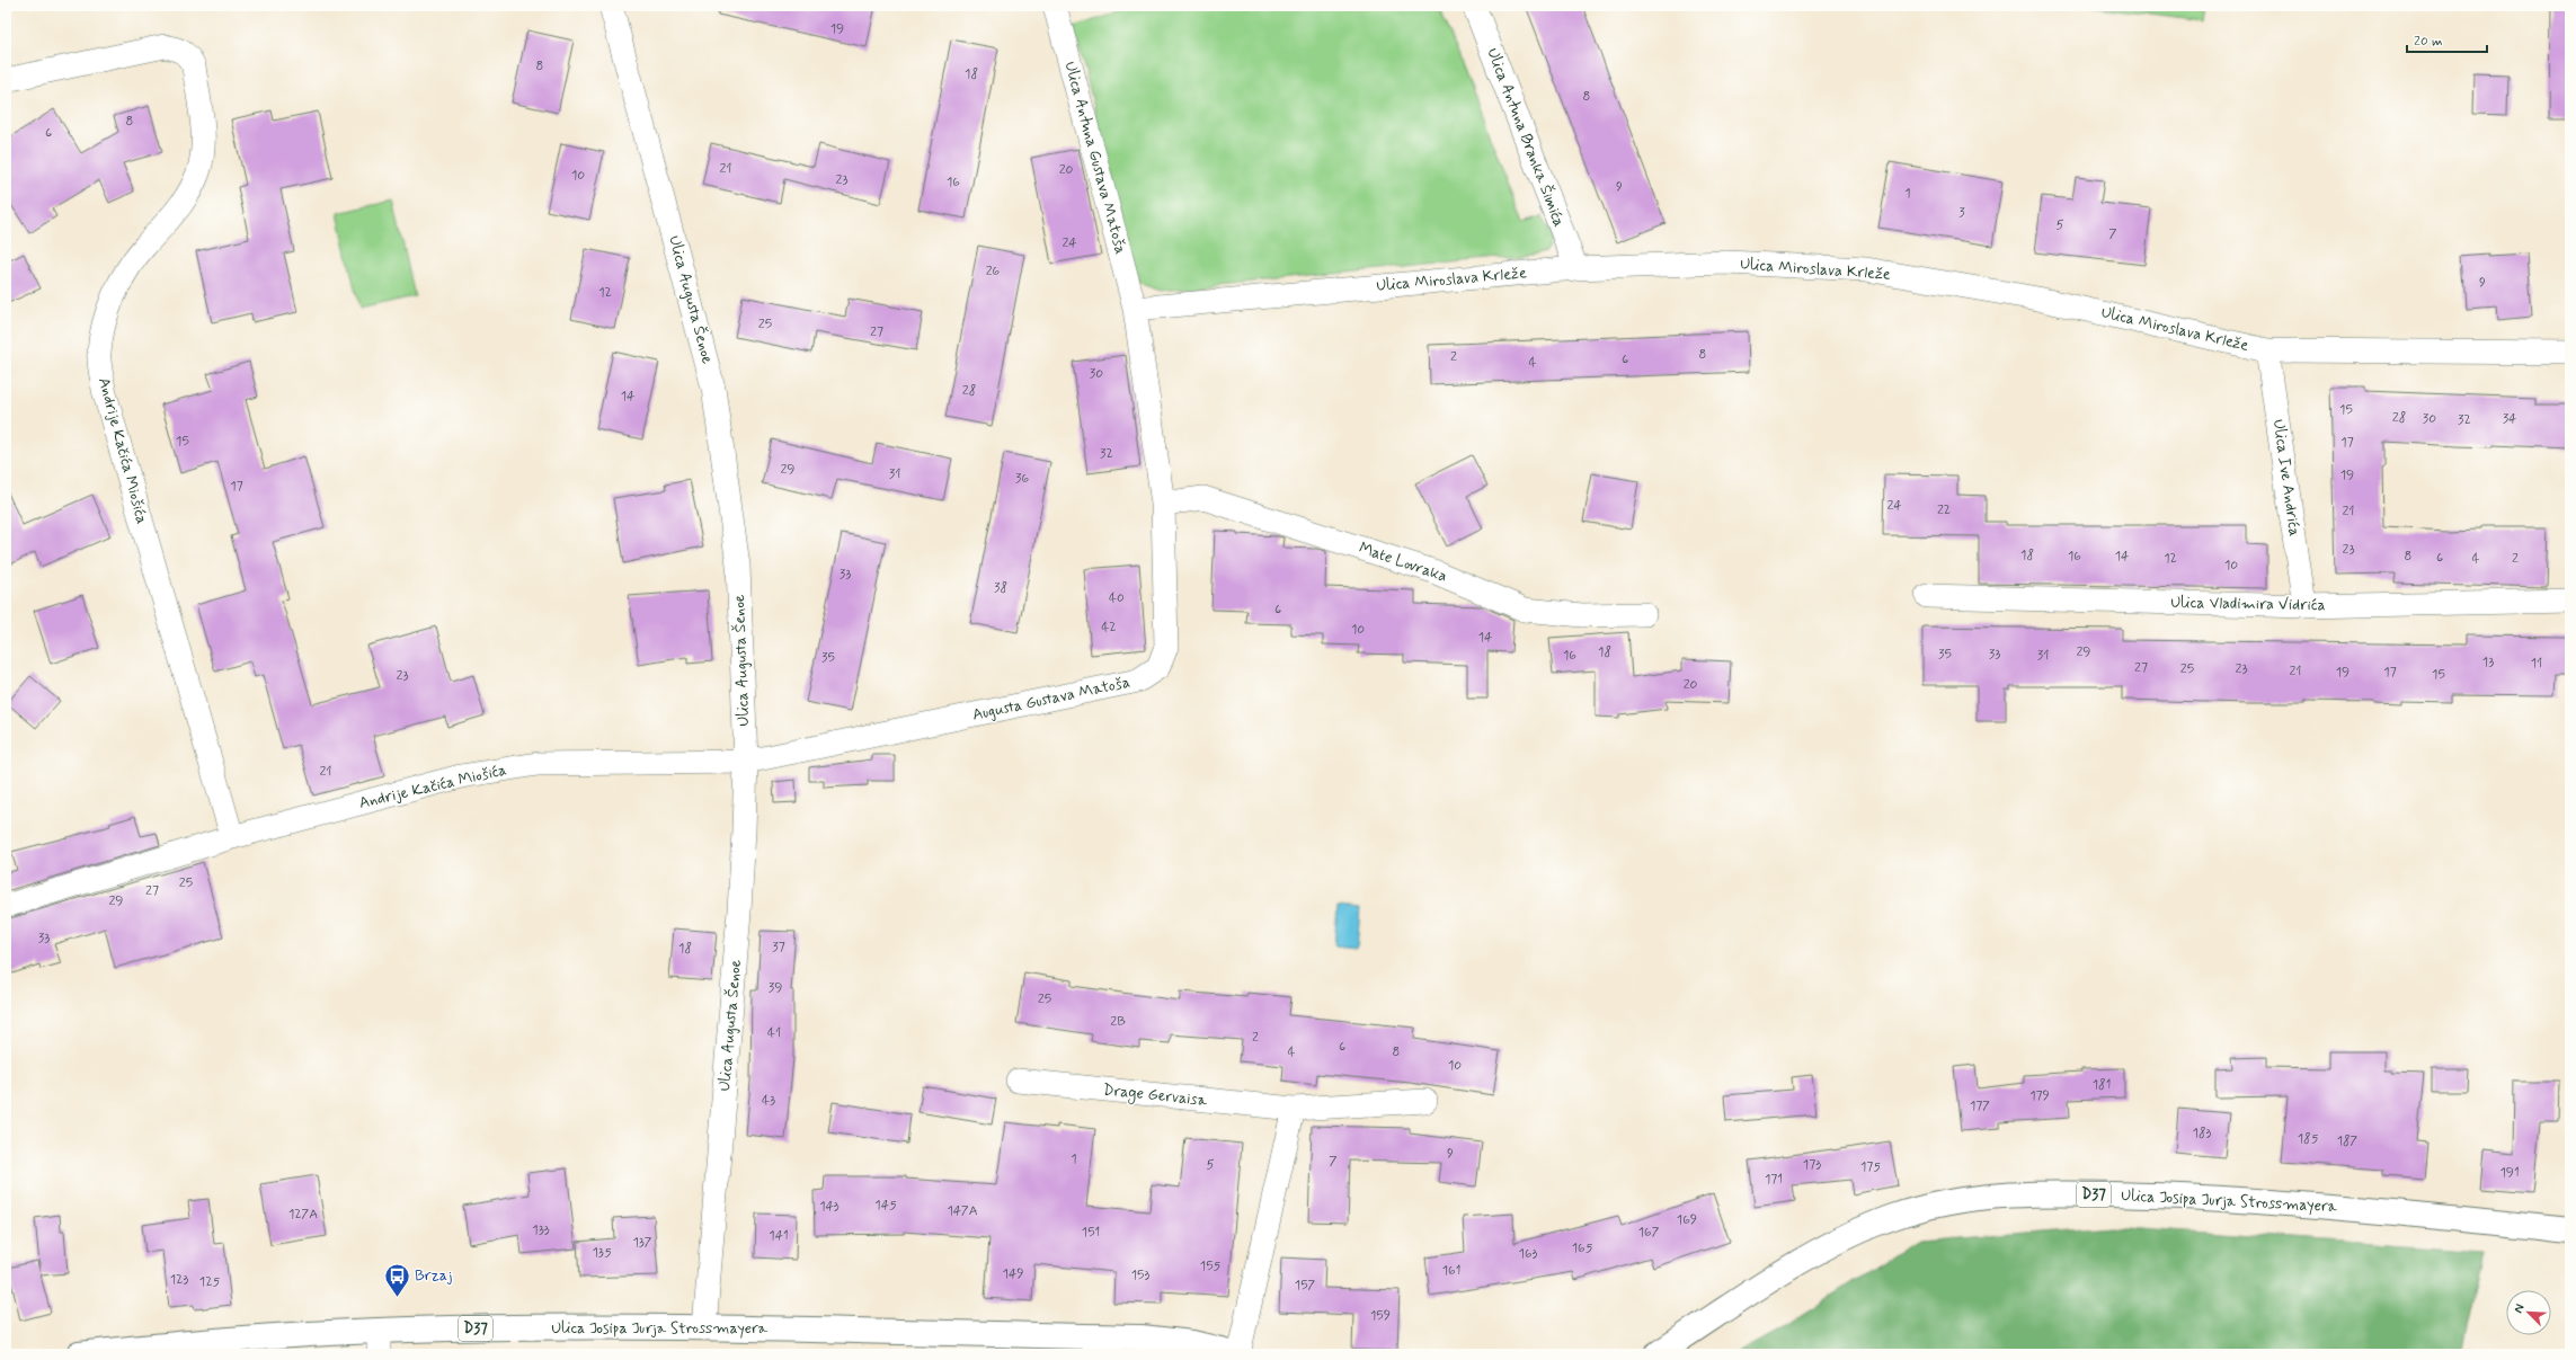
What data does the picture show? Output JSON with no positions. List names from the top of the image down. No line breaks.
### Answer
{"streets":{"main road":["D37","Ulica Josipa Jurja Strossmayera"],"street":["Ulica Antuna Branka Šimića","Ulica Antuna Gustava Matoša","Ulica Miroslava Krleže","Ulica Augusta Šenoe","Andrije Kačića Miošića","Ulica Ive Andrića","Mate Lovraka","Ulica Vladimira Vidrića","Augusta Gustava Matoša","Drage Gervaisa"]},"crossings":[["Ulica Antuna Branka Šimića","Ulica Miroslava Krleže"],["Ulica Antuna Gustava Matoša","Ulica Miroslava Krleže"],["Ulica Antuna Gustava Matoša","Augusta Gustava Matoša"],["Ulica Miroslava Krleže","Ulica Ive Andrića"],["Ulica Miroslava Krleže","Augusta Gustava Matoša"],["Ulica Augusta Šenoe","Andrije Kačića Miošića"],["Ulica Augusta Šenoe","Augusta Gustava Matoša"],["Ulica Augusta Šenoe","Ulica Josipa Jurja Strossmayera"],["Andrije Kačića Miošića","Augusta Gustava Matoša"],["Ulica Ive Andrića","Ulica Vladimira Vidrića"],["Mate Lovraka","Augusta Gustava Matoša"]],"places":{"bus stop":["Brzaj"]},"house_numbers":["19","8","18","8","8","6","21","20","10","23","16","9","1","3","5","7","24","26","9","12","25","27","8","2","6","4","30","28","14","15","28","30","34","32","15","17","32","29","31","19","36","17","24","22","21","23","18","16","14","8","6","12","4","2","10","33","38","40","6","42","10","14","18","29","35","33","16","31","35","13","11","27","25","23","21","19","17","15","23","20","21","25","27","29","33","37","18","39","25","2B","41","2","6","4","8","10","181","179","43","177","183","185","187","9","1","7","5","173","175","191","171","145","143","147A","127A","169","133","151","167","141","137","165","135","163","155","161","149","153","123","125","157","159"],"scale_bar":"20 m","north":"top left"}
